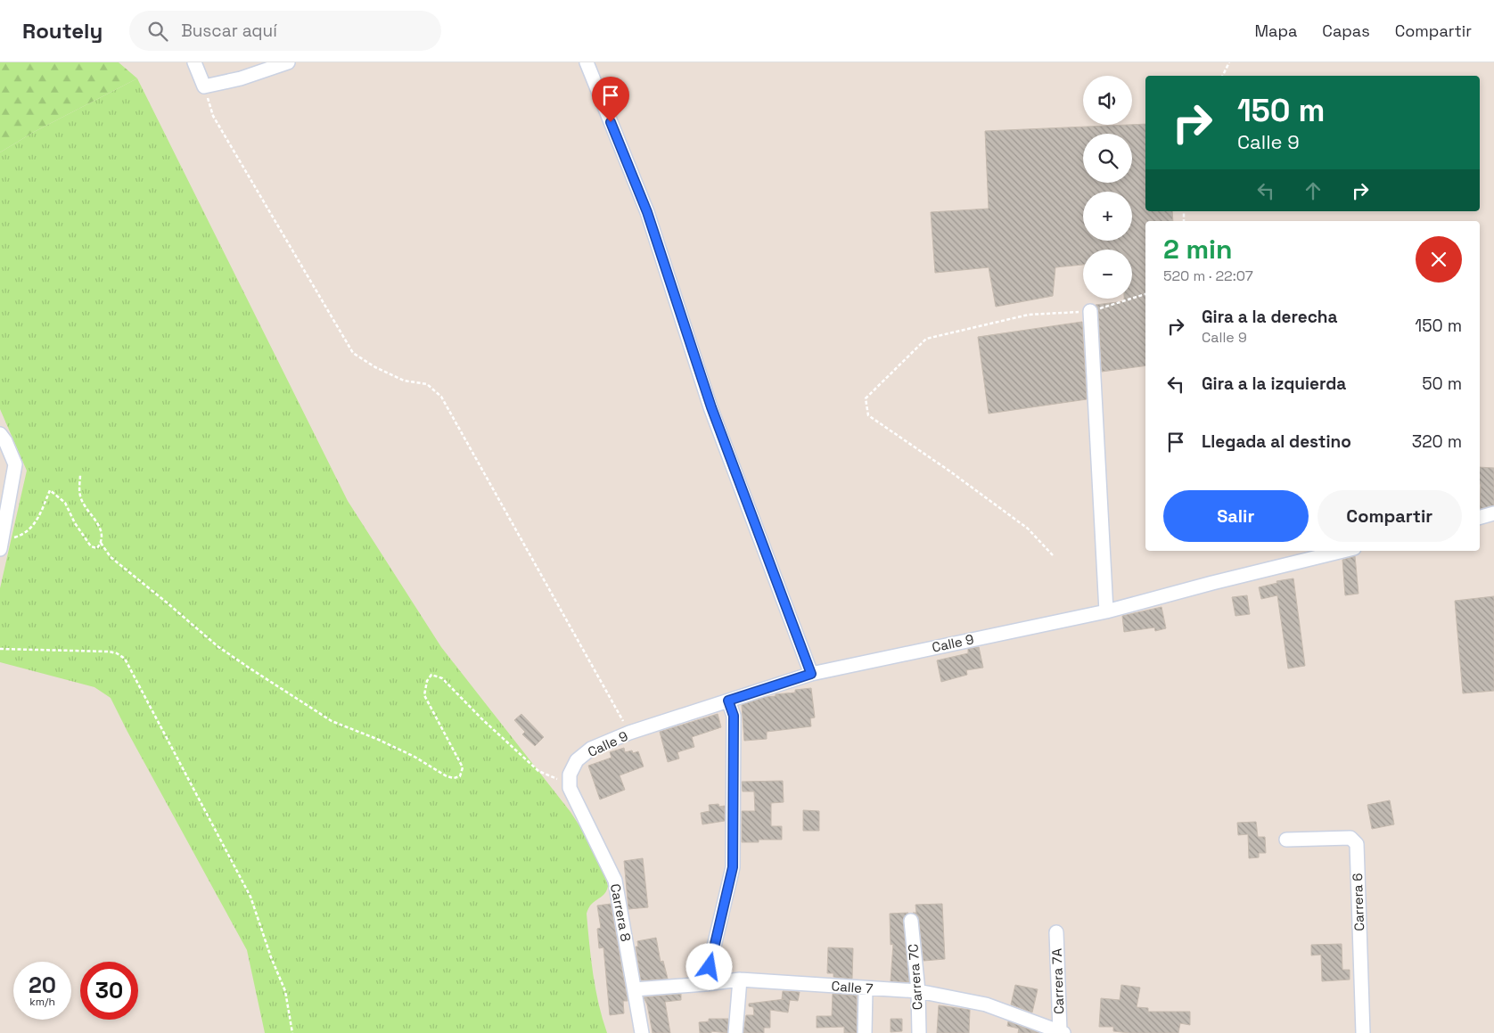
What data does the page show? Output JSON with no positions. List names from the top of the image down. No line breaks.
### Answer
{"streets":{"street":["Calle 9","Carrera 6","Carrera 8","Carrera 7C","Carrera 7A","Calle 7"]},"crossings":[["Calle 9","Carrera 8"],["Carrera 8","Calle 7"],["Carrera 7C","Calle 7"],["Carrera 7A","Calle 7"]],"page":{"header":"Routely","search":"Buscar aquí","nav":["Mapa","Capas","Compartir"],"map_buttons":["+","−"],"turn":["150 m","Calle 9"],"heading":["2 min","520 m · 22:07"],"list":[{"name":"Gira a la derecha","note":"Calle 9","value":"150 m"},{"name":"Gira a la izquierda","value":"50 m"},{"name":"Llegada al destino","value":"320 m"}],"buttons":["Salir","Compartir"],"speed":"20 km/h","limit":"30"}}
